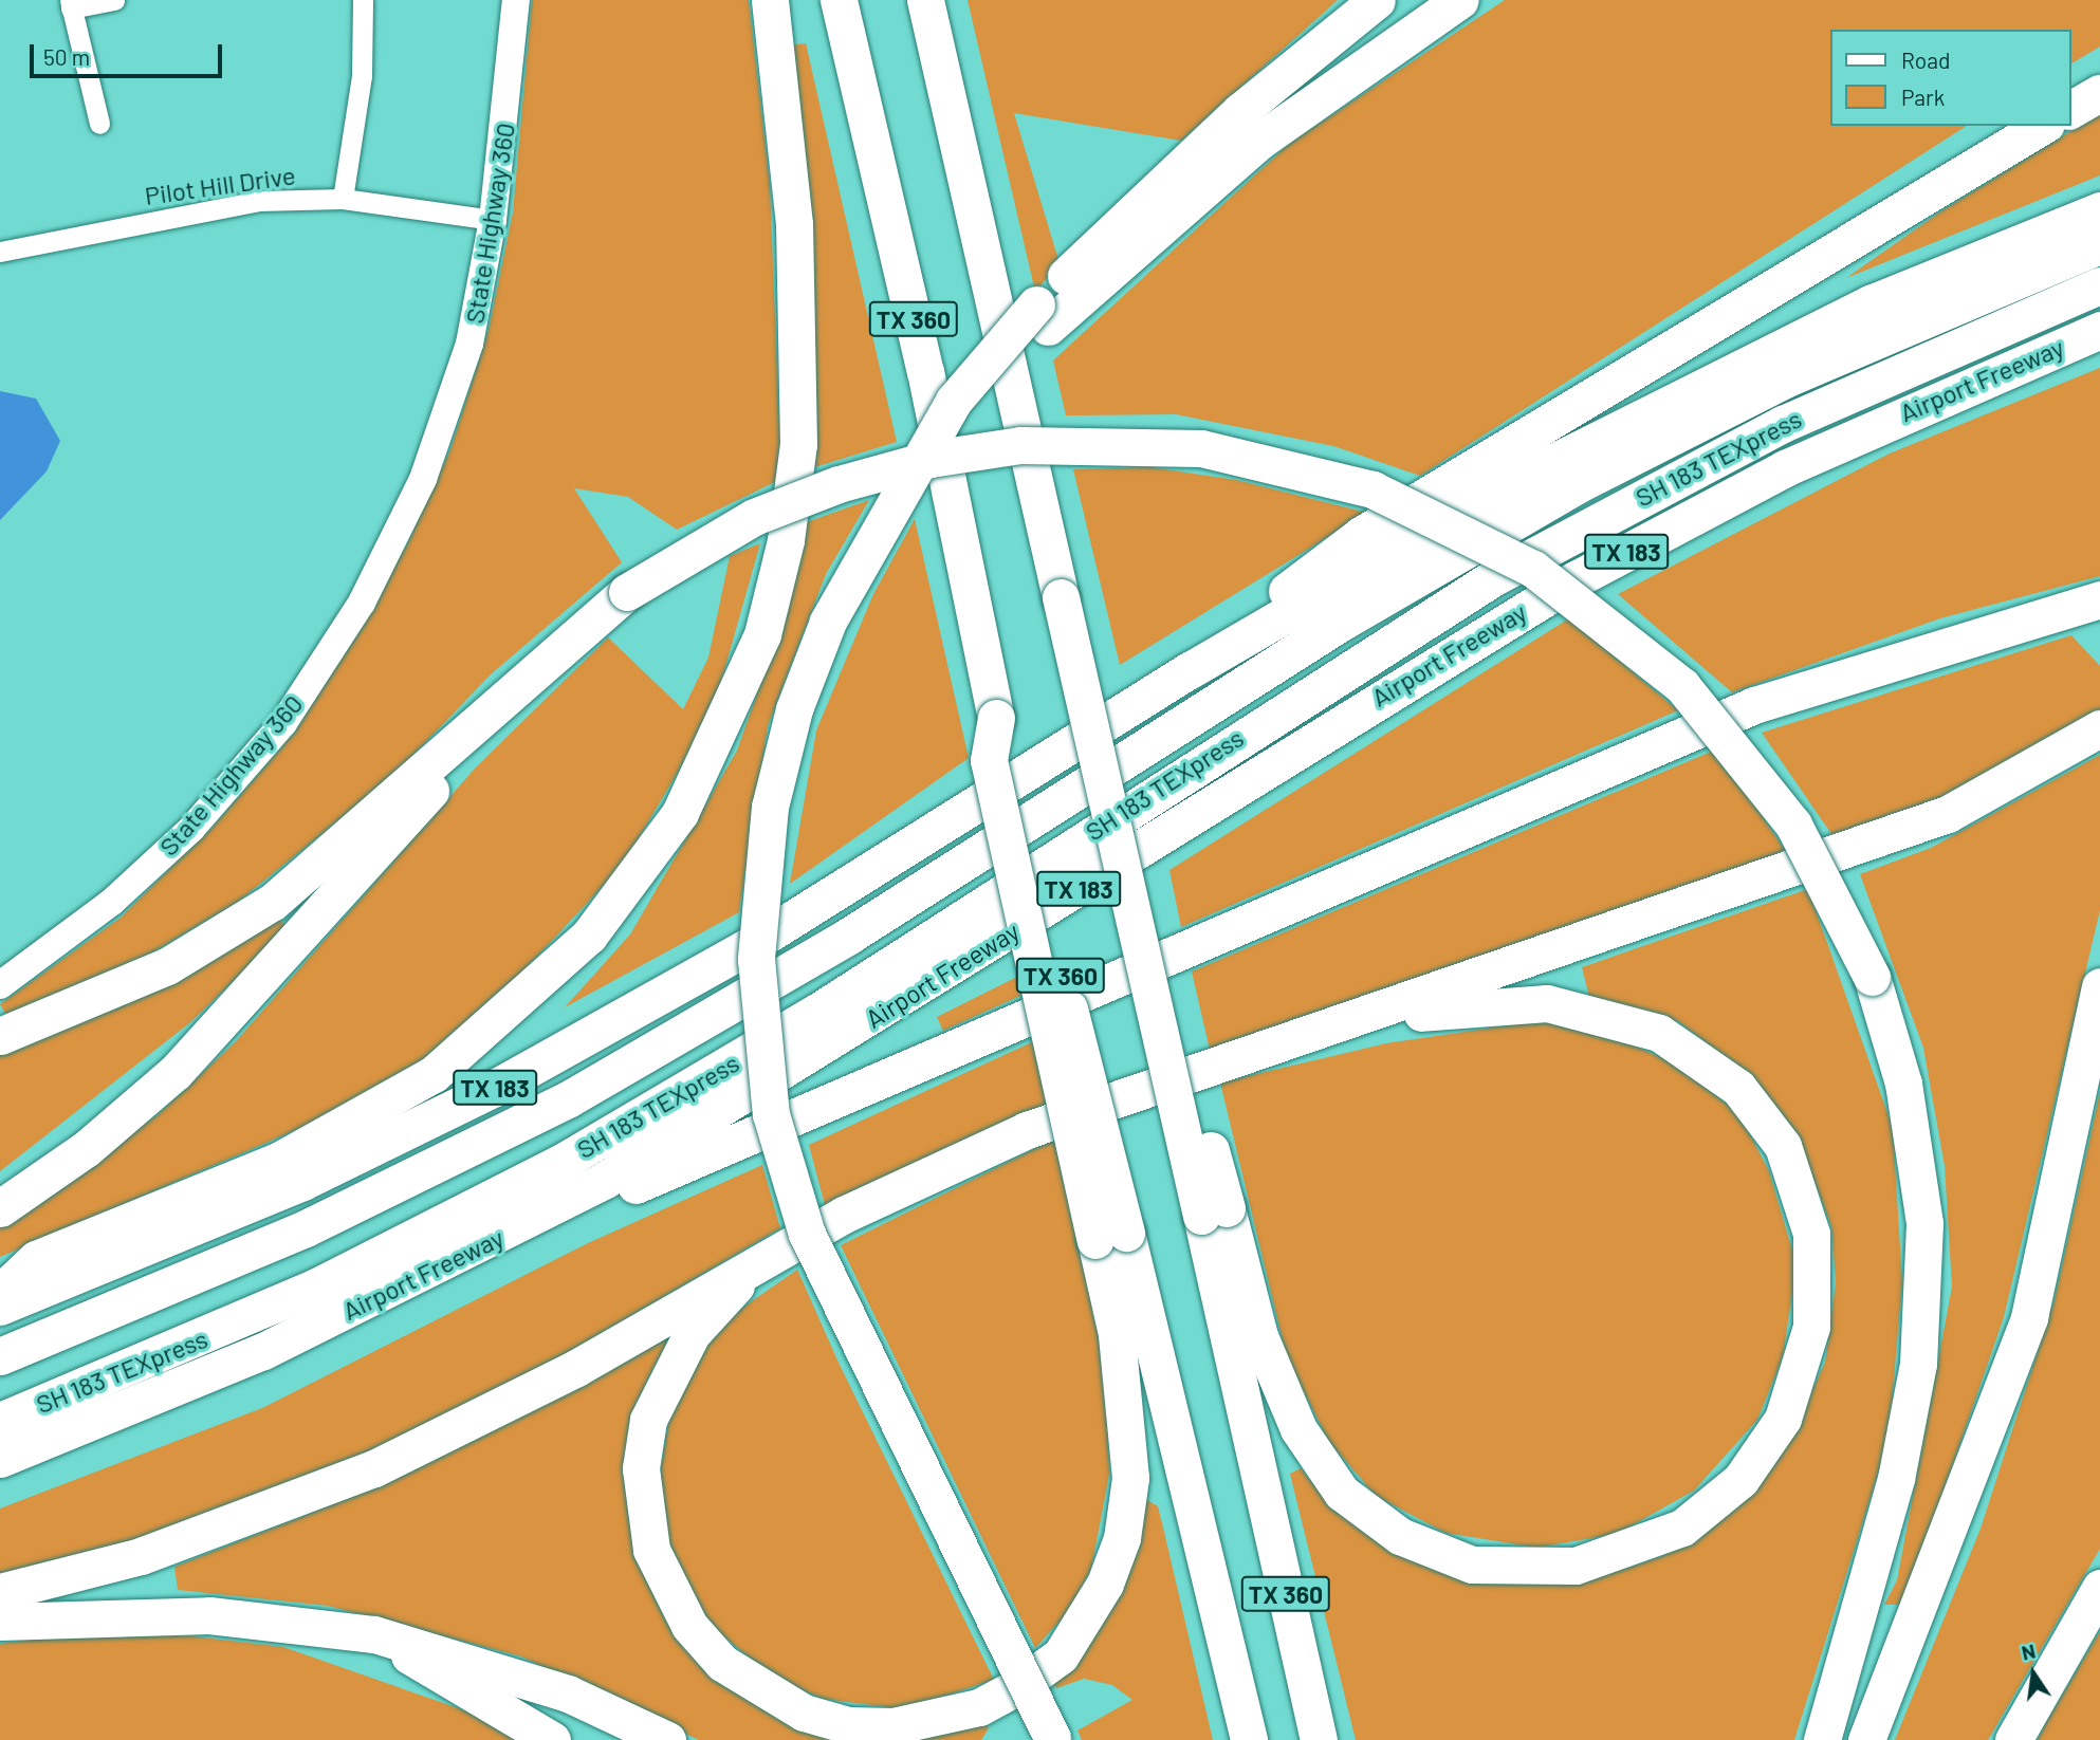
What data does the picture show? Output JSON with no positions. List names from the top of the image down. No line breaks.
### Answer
{"streets":{"highway":["TX 360","Airport Freeway","SH 183 TEXpress","TX 183"],"main road":["State Highway 360"],"street":["Pilot Hill Drive"]},"crossings":[["Pilot Hill Drive","State Highway 360"]],"legend":["Road","Park"],"scale_bar":"50 m","north":"top"}
